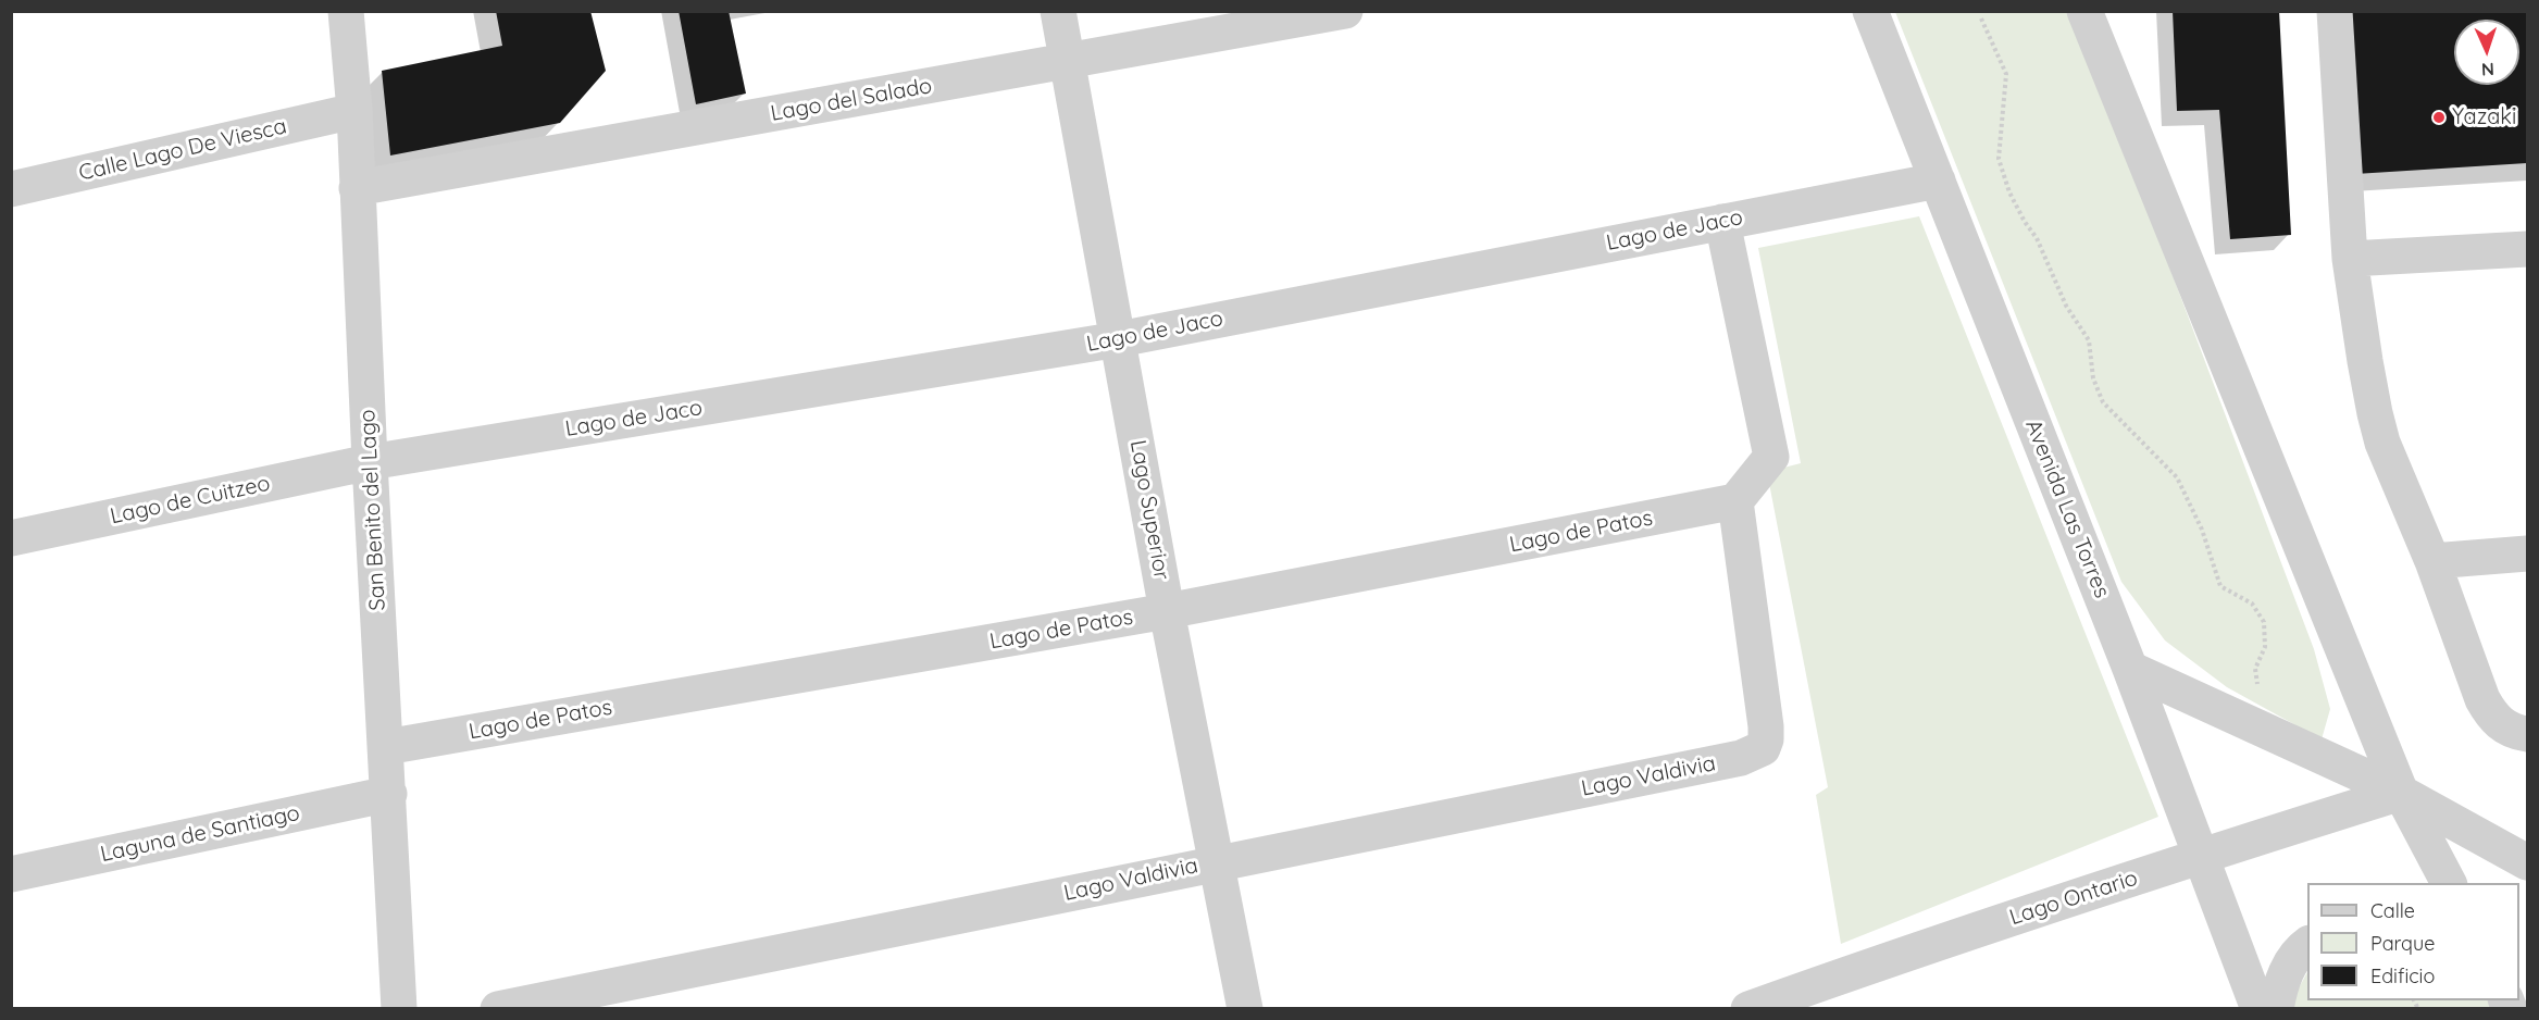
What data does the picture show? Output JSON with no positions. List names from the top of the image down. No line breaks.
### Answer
{"streets":{"street":["Lago del Salado","Calle Lago De Viesca","Lago de Jaco","Lago de Cuitzeo","Avenida Las Torres","San Benito del Lago","Lago Superior","Lago de Patos","Lago Valdivia","Laguna de Santiago","Lago Ontario"]},"crossings":[["Lago del Salado","San Benito del Lago"],["Lago del Salado","Lago Superior"],["Calle Lago De Viesca","San Benito del Lago"],["Lago de Jaco","Lago de Cuitzeo"],["Lago de Jaco","Avenida Las Torres"],["Lago de Jaco","San Benito del Lago"],["Lago de Jaco","Lago Superior"],["Lago de Cuitzeo","San Benito del Lago"],["Avenida Las Torres","Lago Ontario"],["San Benito del Lago","Lago de Patos"],["San Benito del Lago","Laguna de Santiago"],["Lago Superior","Lago de Patos"],["Lago Superior","Lago Valdivia"],["Lago de Patos","Lago Valdivia"]],"places":["Yazaki"],"legend":["Calle","Parque","Edificio"],"north":"bottom"}
